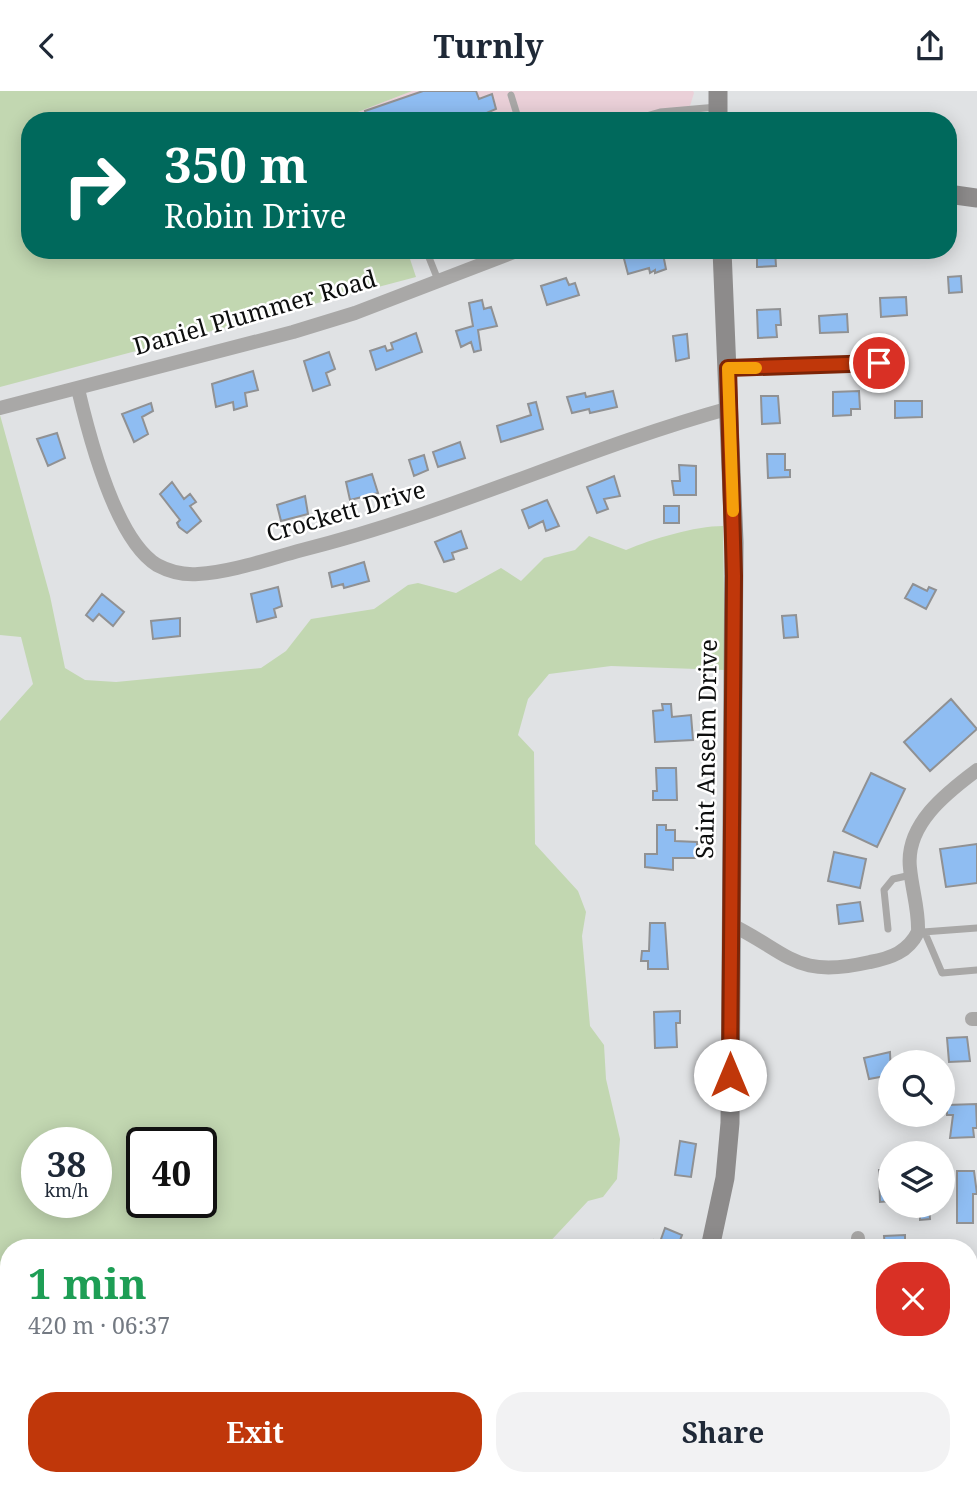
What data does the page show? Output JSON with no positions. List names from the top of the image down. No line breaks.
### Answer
{"streets":{"street":["Daniel Plummer Road","Crockett Drive","Saint Anselm Drive"]},"crossings":[["Daniel Plummer Road","Crockett Drive"],["Crockett Drive","Saint Anselm Drive"]],"page":{"header":"Turnly","turn":["350 m","Robin Drive"],"speed":"38 km/h","limit":"40","heading":["1 min","420 m · 06:37"],"buttons":["Exit","Share"]}}
